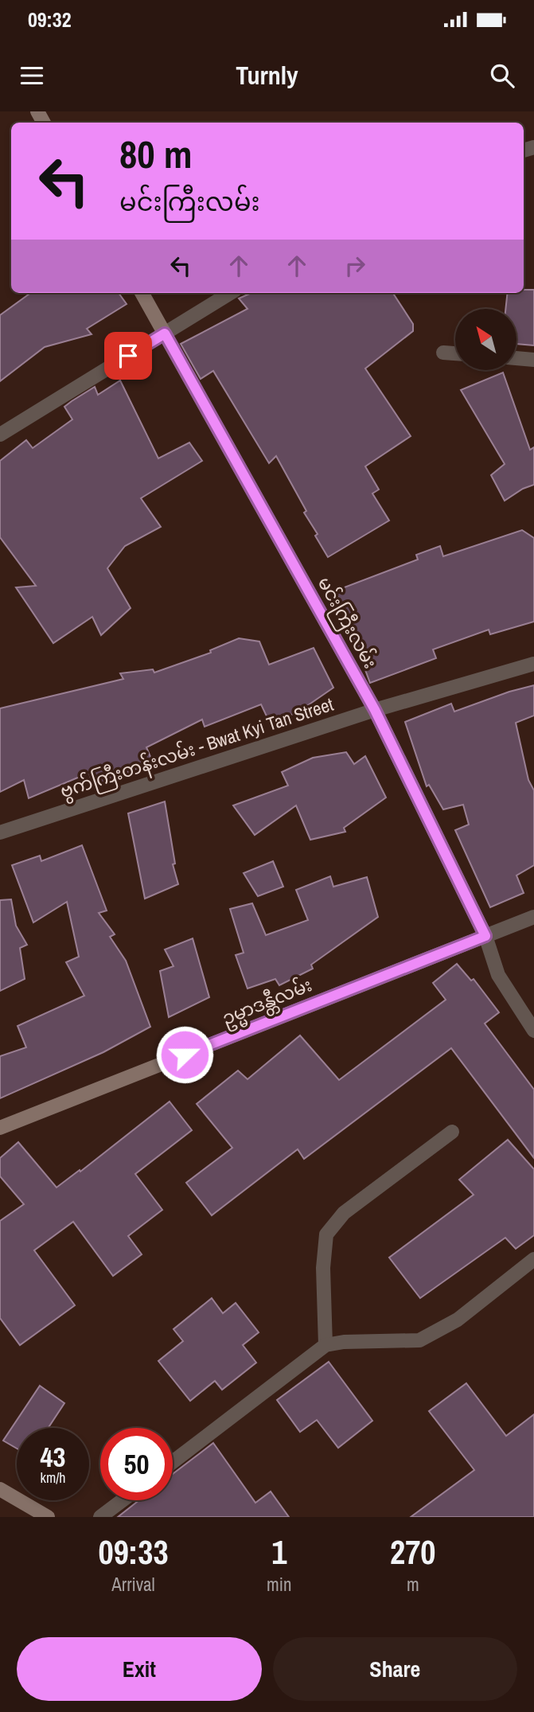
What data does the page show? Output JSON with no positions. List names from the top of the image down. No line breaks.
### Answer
{"streets":{"main road":["မင်းကြီးလမ်း","ဥမ္မာဒန္တီလမ်း"],"street":["ဗွက်ကြီးတန်းလမ်း - Bwat Kyi Tan Street"]},"crossings":[["မင်းကြီးလမ်း","ဗွက်ကြီးတန်းလမ်း - Bwat Kyi Tan Street"],["မင်းကြီးလမ်း","ဥမ္မာဒန္တီလမ်း"]],"north":"top left","page":{"status":"09:32","header":"Turnly","turn":["80 m","မင်းကြီးလမ်း"],"speed":"43 km/h","limit":"50","eta":["09:33","Arrival","1","min","270","m"],"buttons":["Exit","Share"]}}
